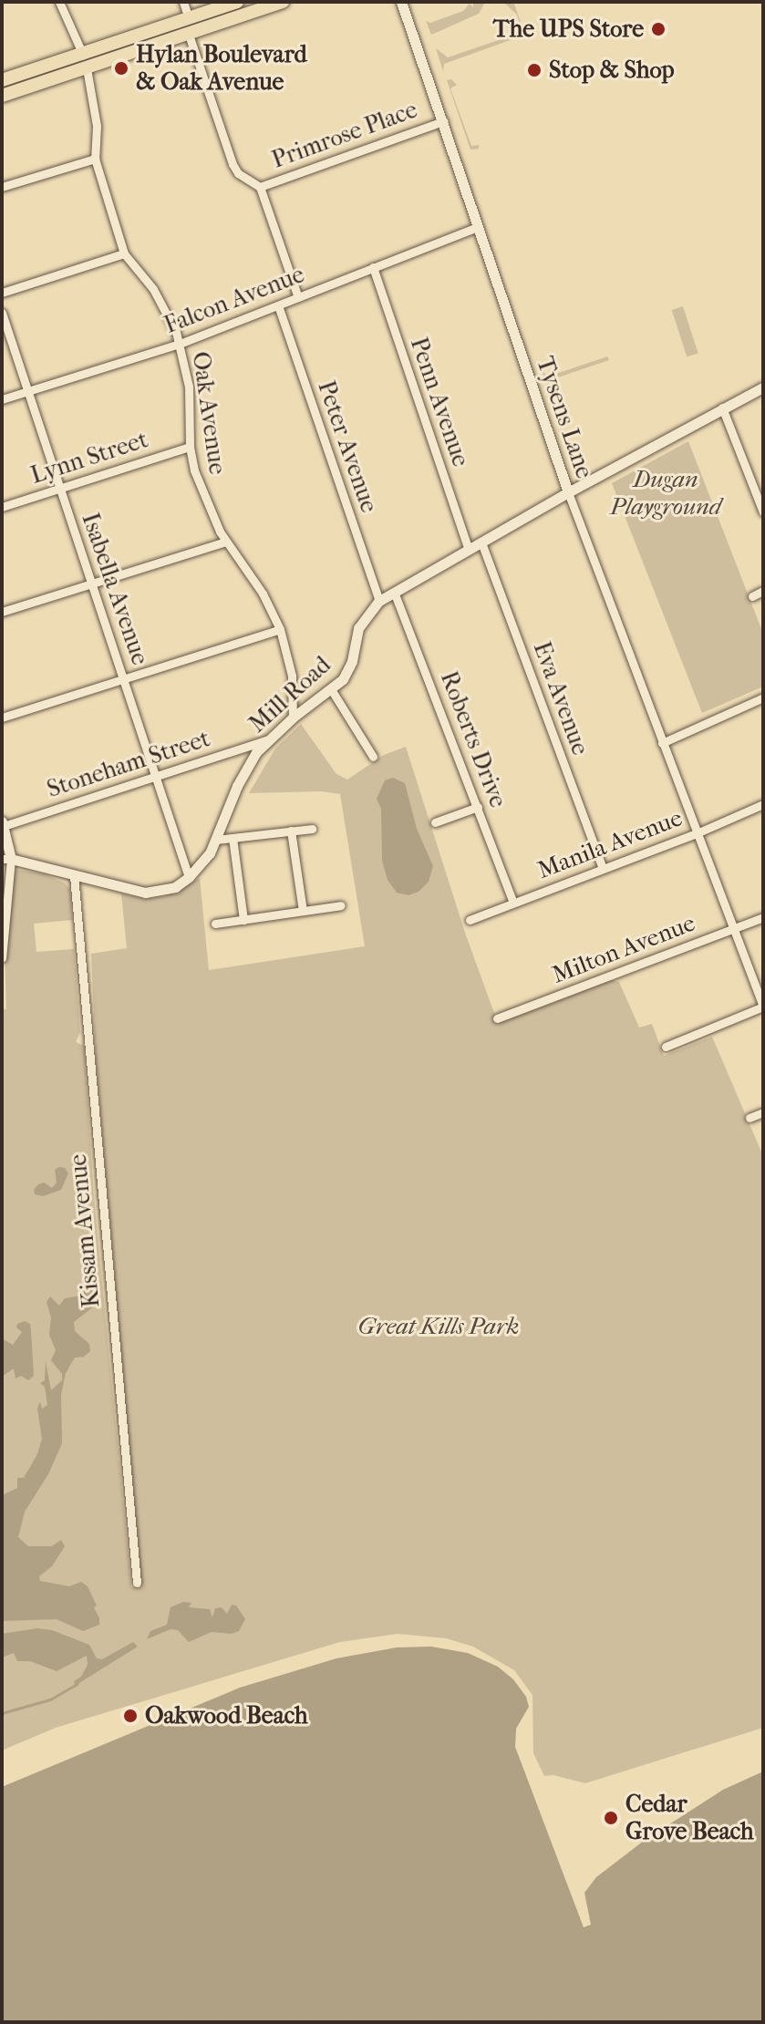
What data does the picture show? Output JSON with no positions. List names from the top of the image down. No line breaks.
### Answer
{"streets":{"street":["Primrose Place","Falcon Avenue","Penn Avenue","Oak Avenue","Tysens Lane","Peter Avenue","Lynn Street","Isabella Avenue","Mill Road","Eva Avenue","Roberts Drive","Stoneham Street","Manila Avenue","Milton Avenue","Kissam Avenue"]},"crossings":[["Primrose Place","Tysens Lane"],["Falcon Avenue","Penn Avenue"],["Falcon Avenue","Oak Avenue"],["Falcon Avenue","Tysens Lane"],["Falcon Avenue","Peter Avenue"],["Falcon Avenue","Isabella Avenue"],["Penn Avenue","Mill Road"],["Oak Avenue","Lynn Street"],["Oak Avenue","Mill Road"],["Tysens Lane","Mill Road"],["Tysens Lane","Manila Avenue"],["Tysens Lane","Milton Avenue"],["Peter Avenue","Mill Road"],["Lynn Street","Isabella Avenue"],["Isabella Avenue","Mill Road"],["Isabella Avenue","Stoneham Street"],["Mill Road","Eva Avenue"],["Mill Road","Roberts Drive"],["Mill Road","Stoneham Street"],["Eva Avenue","Manila Avenue"],["Roberts Drive","Manila Avenue"]],"parks":["Dugan Playground","Great Kills Park"],"places":["The UPS Store","Hylan Boulevard & Oak Avenue","Stop & Shop","Oakwood Beach","Cedar Grove Beach"]}
